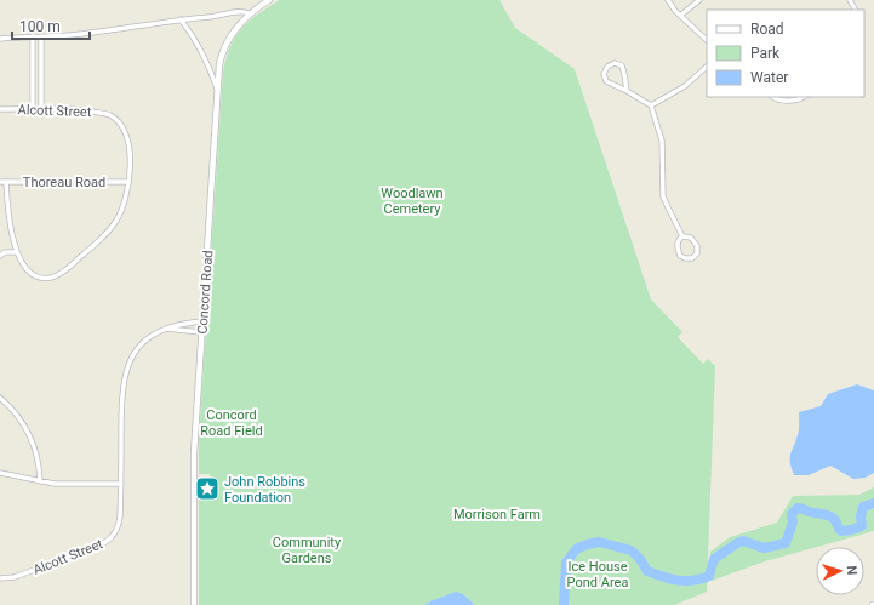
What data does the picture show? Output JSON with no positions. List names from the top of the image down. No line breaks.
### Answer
{"streets":{"street":["Alcott Street","Thoreau Road","Concord Road"]},"crossings":[["Alcott Street","Thoreau Road"],["Alcott Street","Concord Road"]],"parks":["Woodlawn Cemetery","Concord Road Field","Morrison Farm","Community Gardens","Ice House Pond Area"],"places":{"place":["John Robbins Foundation"]},"legend":["Road","Park","Water"],"scale_bar":"100 m","north":"right"}
